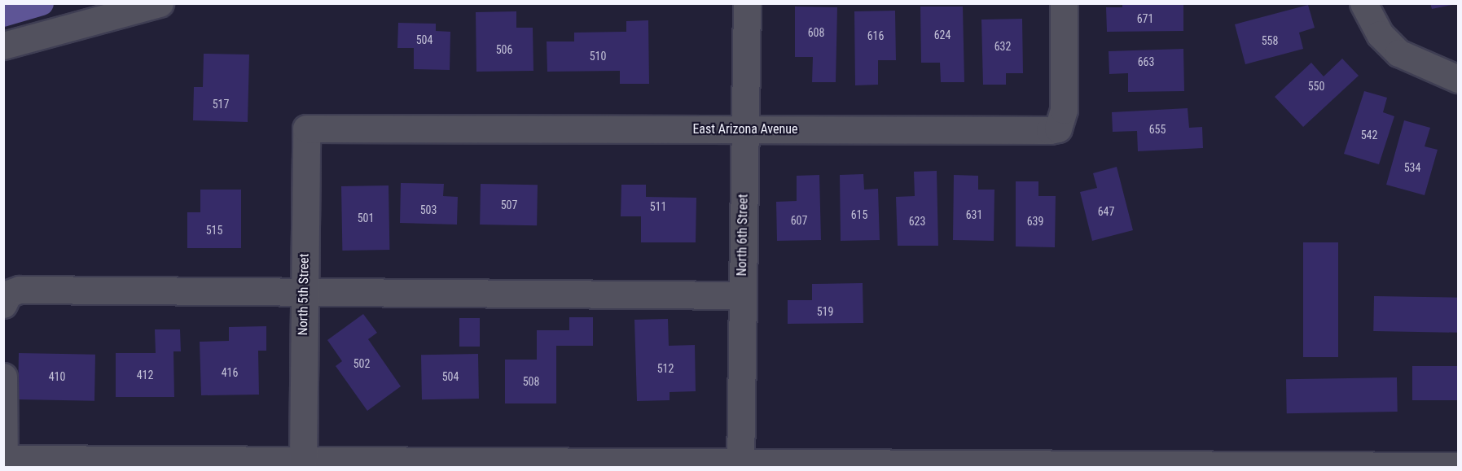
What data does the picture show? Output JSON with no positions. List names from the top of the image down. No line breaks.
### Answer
{"streets":{"street":["East Arizona Avenue","North 6th Street","North 5th Street"]},"crossings":[["East Arizona Avenue","North 6th Street"],["East Arizona Avenue","North 5th Street"]],"house_numbers":["671","608","624","616","504","558","632","506","510","663","550","517","655","542","534","507","511","503","647","615","631","501","607","623","639","515","519","502","512","416","412","410","504","508"]}
